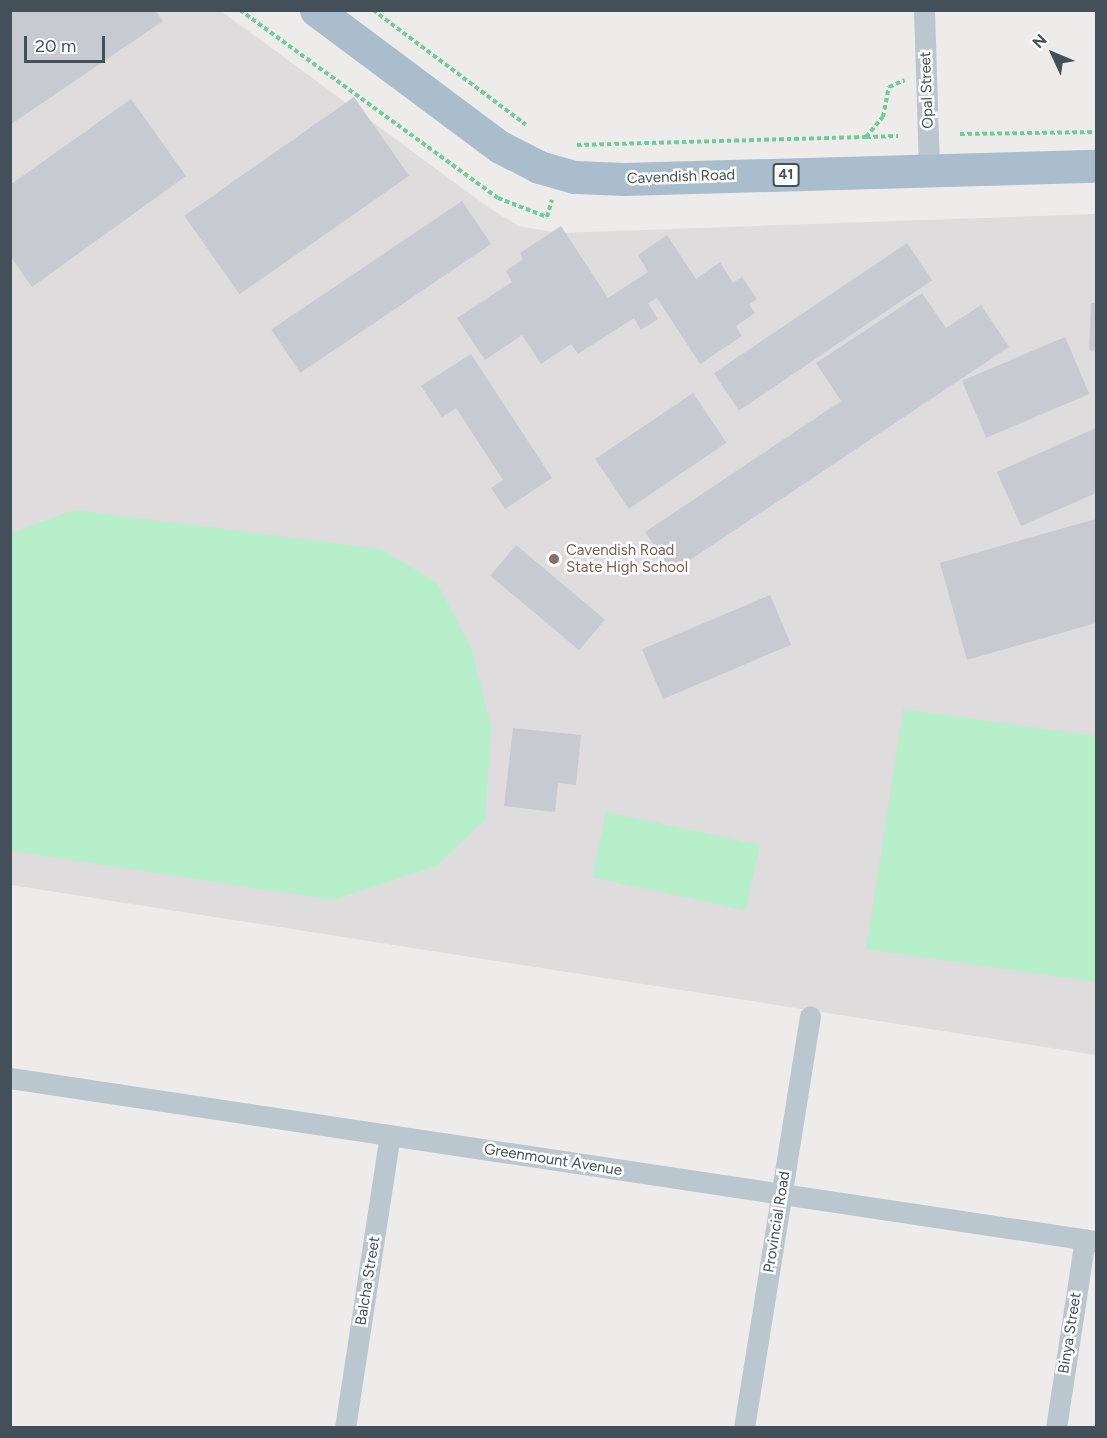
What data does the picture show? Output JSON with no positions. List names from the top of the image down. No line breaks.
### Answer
{"streets":{"main road":["41","Cavendish Road"],"street":["Opal Street","Greenmount Avenue","Provincial Road","Balcha Street","Binya Street"]},"crossings":[["Opal Street","Cavendish Road"],["Greenmount Avenue","Provincial Road"],["Greenmount Avenue","Balcha Street"],["Greenmount Avenue","Binya Street"]],"places":["Cavendish Road State High School"],"scale_bar":"20 m","north":"top left"}
